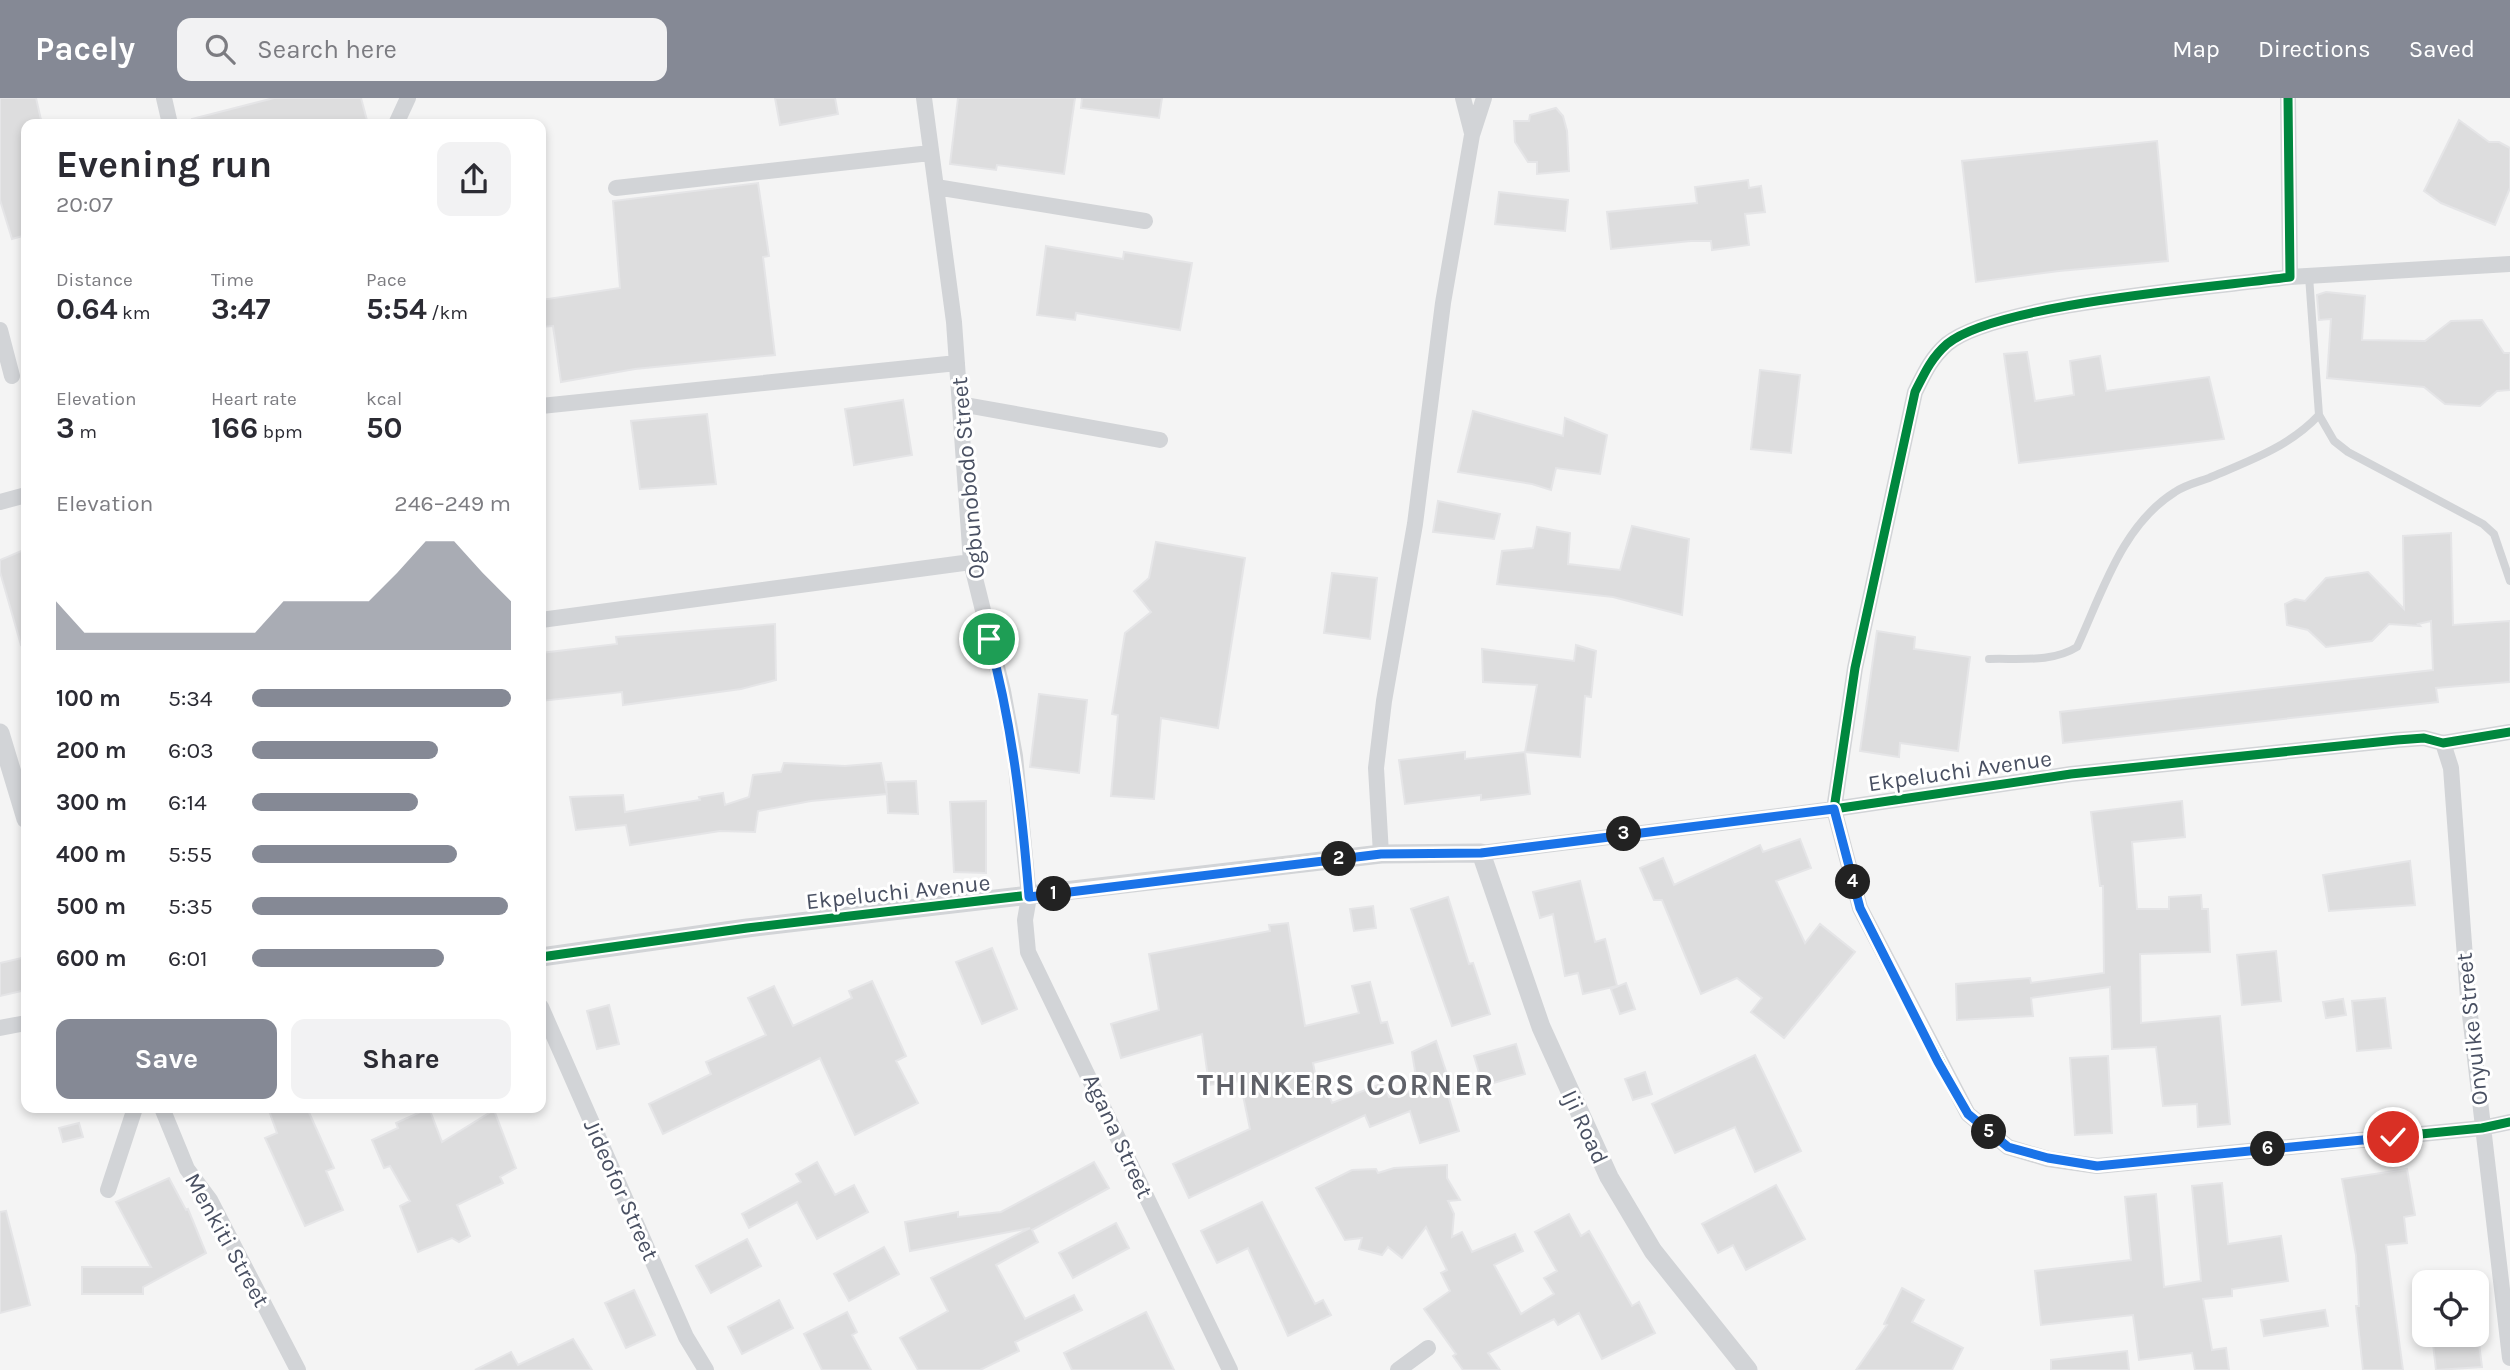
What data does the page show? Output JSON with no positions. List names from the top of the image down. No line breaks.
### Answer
{"streets":{"street":["Ogbunobodo Street","Ekpeluchi Avenue","Onyuike Street","Iji Road","Agana Street","Jideofor Street","Menkiti Street"]},"crossings":[["Ogbunobodo Street","Ekpeluchi Avenue"],["Ogbunobodo Street","Agana Street"],["Ekpeluchi Avenue","Onyuike Street"],["Ekpeluchi Avenue","Iji Road"],["Ekpeluchi Avenue","Agana Street"]],"districts":["THINKERS CORNER"],"page":{"header":"Pacely","search":"Search here","nav":["Map","Directions","Saved"],"heading":["Evening run","20:07"],"stats":[["Distance","0.64 km"],["Time","3:47"],["Pace","5:54 /km"],["Elevation","3 m"],["Heart rate","166 bpm"],["kcal","50"]],"chart":["Elevation","246–249 m"],"list":[{"name":"100 m","note":"5:34"},{"name":"200 m","note":"6:03"},{"name":"300 m","note":"6:14"},{"name":"400 m","note":"5:55"},{"name":"500 m","note":"5:35"},{"name":"600 m","note":"6:01"}],"pins":["3","2","4","1","5","6"],"buttons":["Save","Share"]}}
